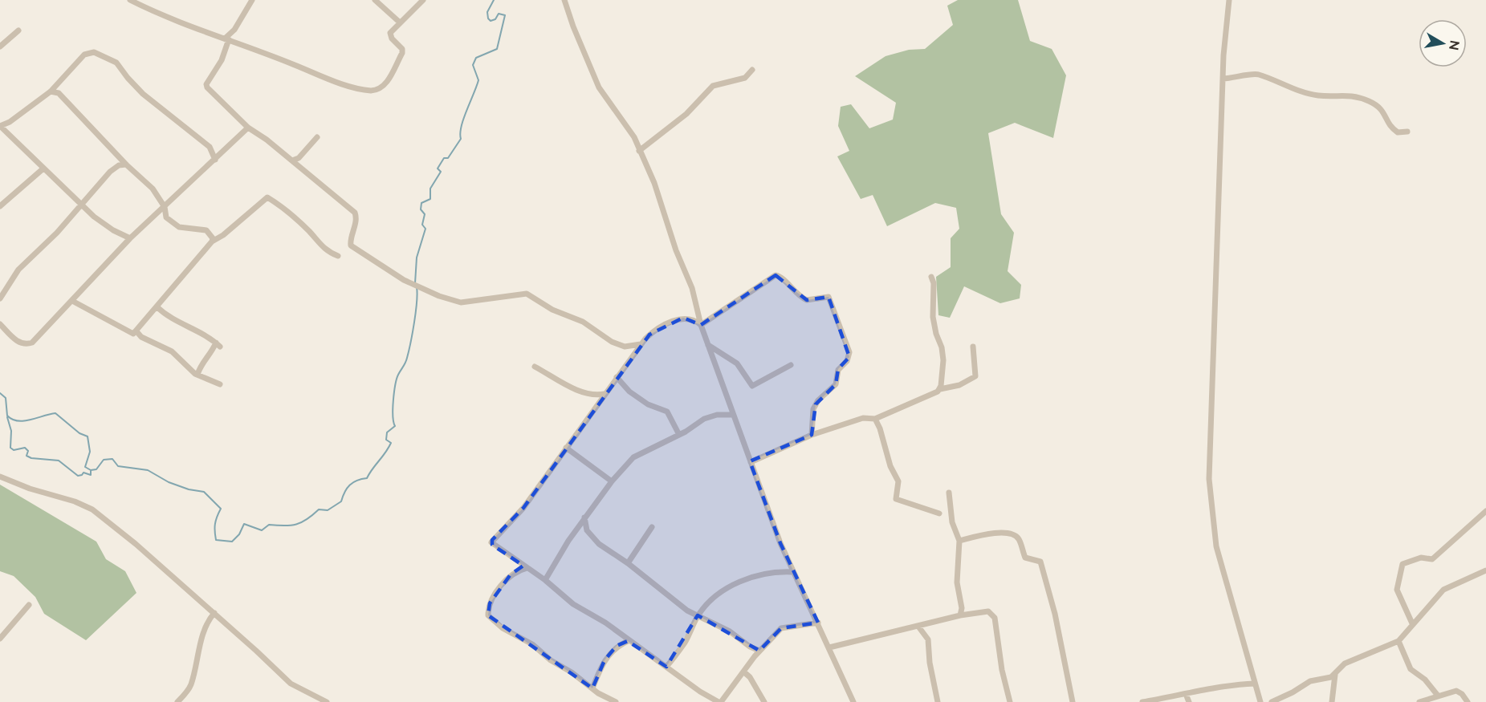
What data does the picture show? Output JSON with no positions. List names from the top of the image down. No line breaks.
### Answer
{"north":"right"}
